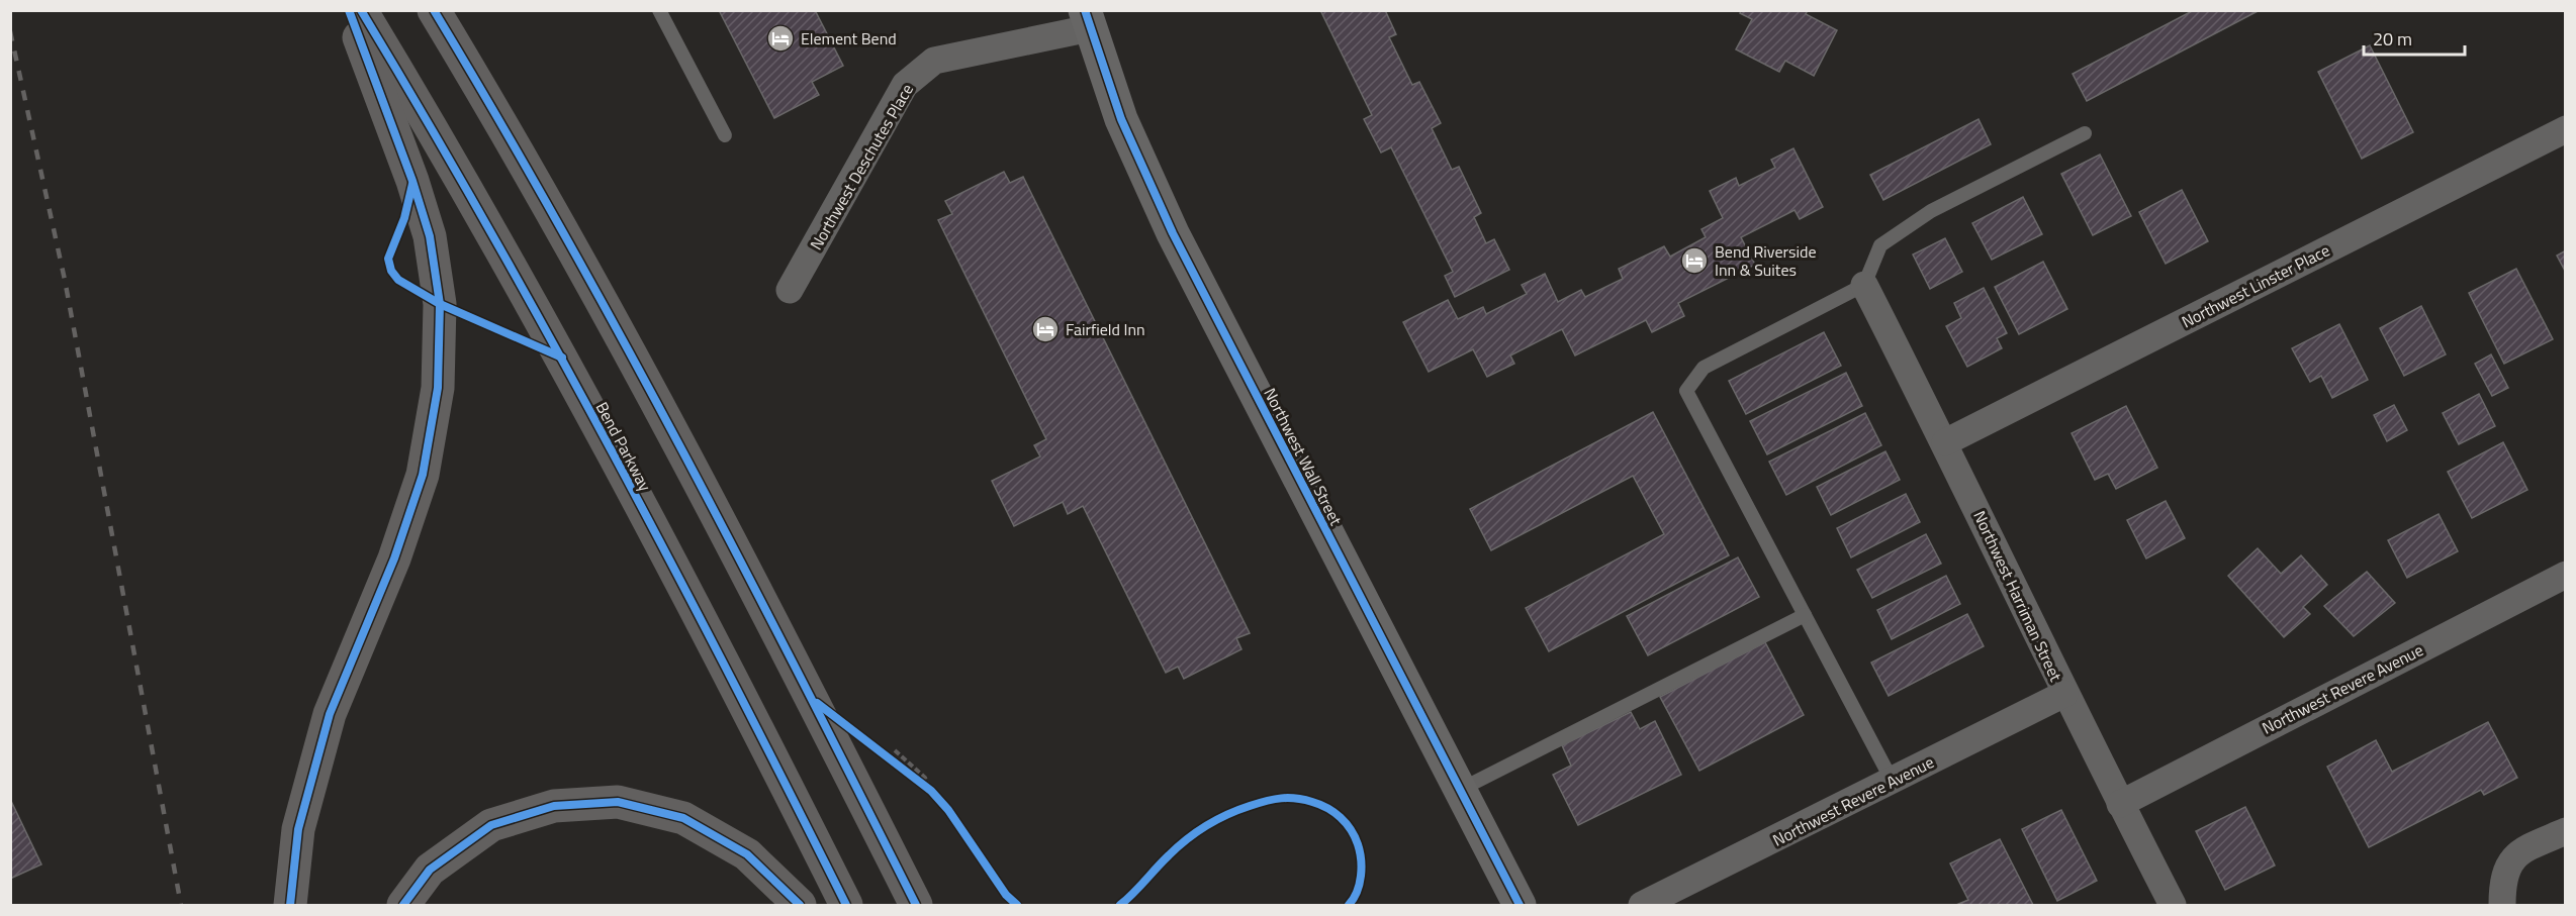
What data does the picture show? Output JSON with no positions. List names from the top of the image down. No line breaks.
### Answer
{"streets":{"highway":["Bend Parkway"],"main road":["Northwest Wall Street"],"street":["Northwest Deschutes Place","Northwest Linster Place","Northwest Harriman Street","Northwest Revere Avenue"]},"crossings":[["Northwest Deschutes Place","Northwest Wall Street"],["Northwest Linster Place","Northwest Harriman Street"],["Northwest Harriman Street","Northwest Revere Avenue"]],"places":{"hotel":["Element Bend","Bend Riverside Inn & Suites","Fairfield Inn"]},"scale_bar":"20 m"}
